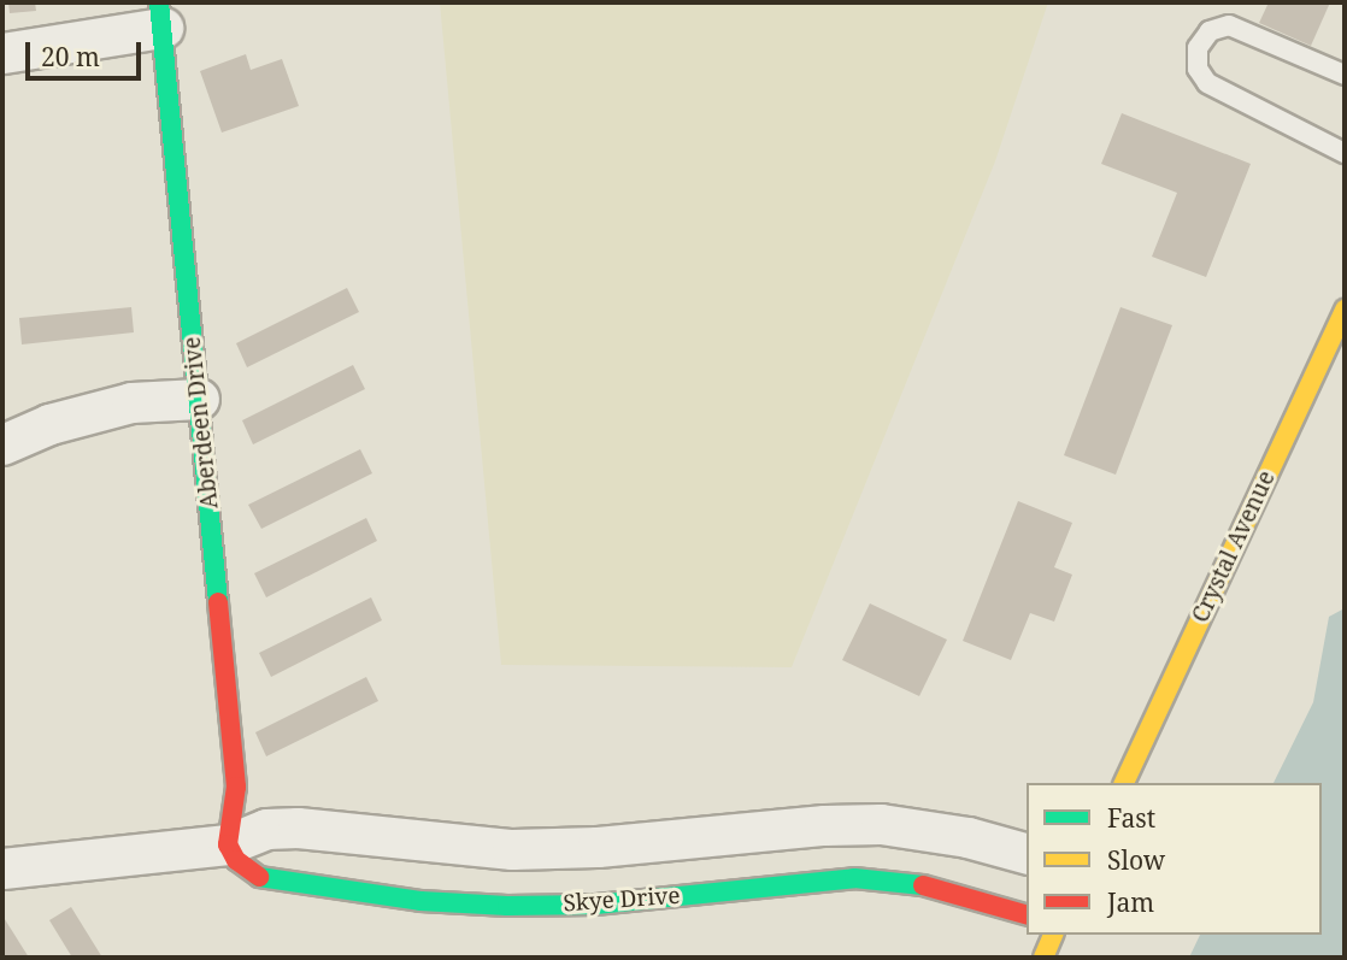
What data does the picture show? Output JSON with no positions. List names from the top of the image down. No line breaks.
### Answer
{"streets":{"street":["Aberdeen Drive","Crystal Avenue","Skye Drive"]},"crossings":[["Aberdeen Drive","Skye Drive"]],"legend":["Fast","Slow","Jam"],"scale_bar":"20 m"}
